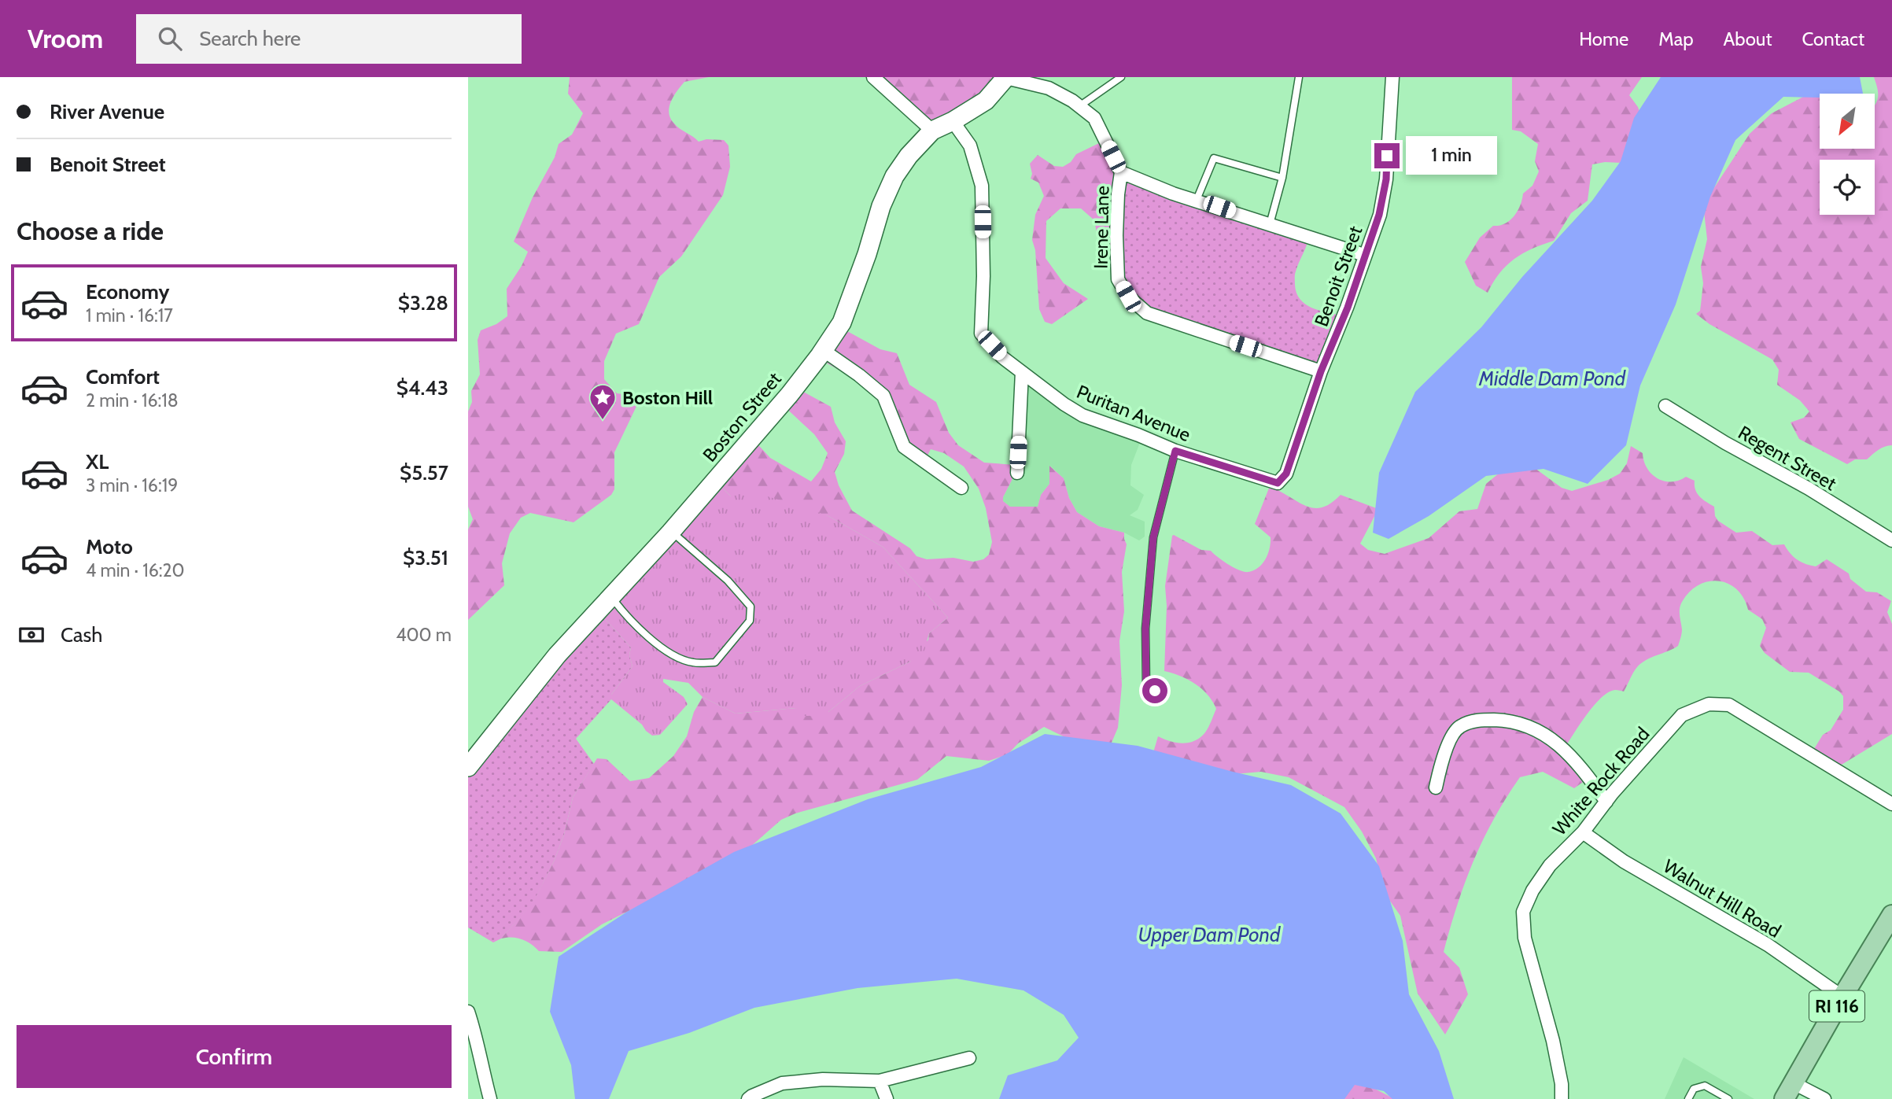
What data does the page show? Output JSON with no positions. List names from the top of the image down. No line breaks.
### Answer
{"streets":{"main road":["RI 116"],"street":["Irene Lane","Benoit Street","Puritan Avenue","Boston Street","Regent Street","White Rock Road","Walnut Hill Road"]},"crossings":[["Irene Lane","Benoit Street"],["Irene Lane","Boston Street"],["Benoit Street","Puritan Avenue"],["Puritan Avenue","Boston Street"],["White Rock Road","Walnut Hill Road"],["Walnut Hill Road","RI 116"]],"water":["Middle Dam Pond","Upper Dam Pond"],"places":{"place":["Boston Hill"]},"north":"bottom left","page":{"header":"Vroom","search":"Search here","nav":["Home","Map","About","Contact"],"banner":["River Avenue","Benoit Street"],"bubble":"1 min","heading":"Choose a ride","list":[{"name":"Economy","note":"1 min · 16:17","value":"$3.28"},{"name":"Comfort","note":"2 min · 16:18","value":"$4.43"},{"name":"XL","note":"3 min · 16:19","value":"$5.57"},{"name":"Moto","note":"4 min · 16:20","value":"$3.51"}],"pay":["Cash","400 m"],"buttons":"Confirm"}}
